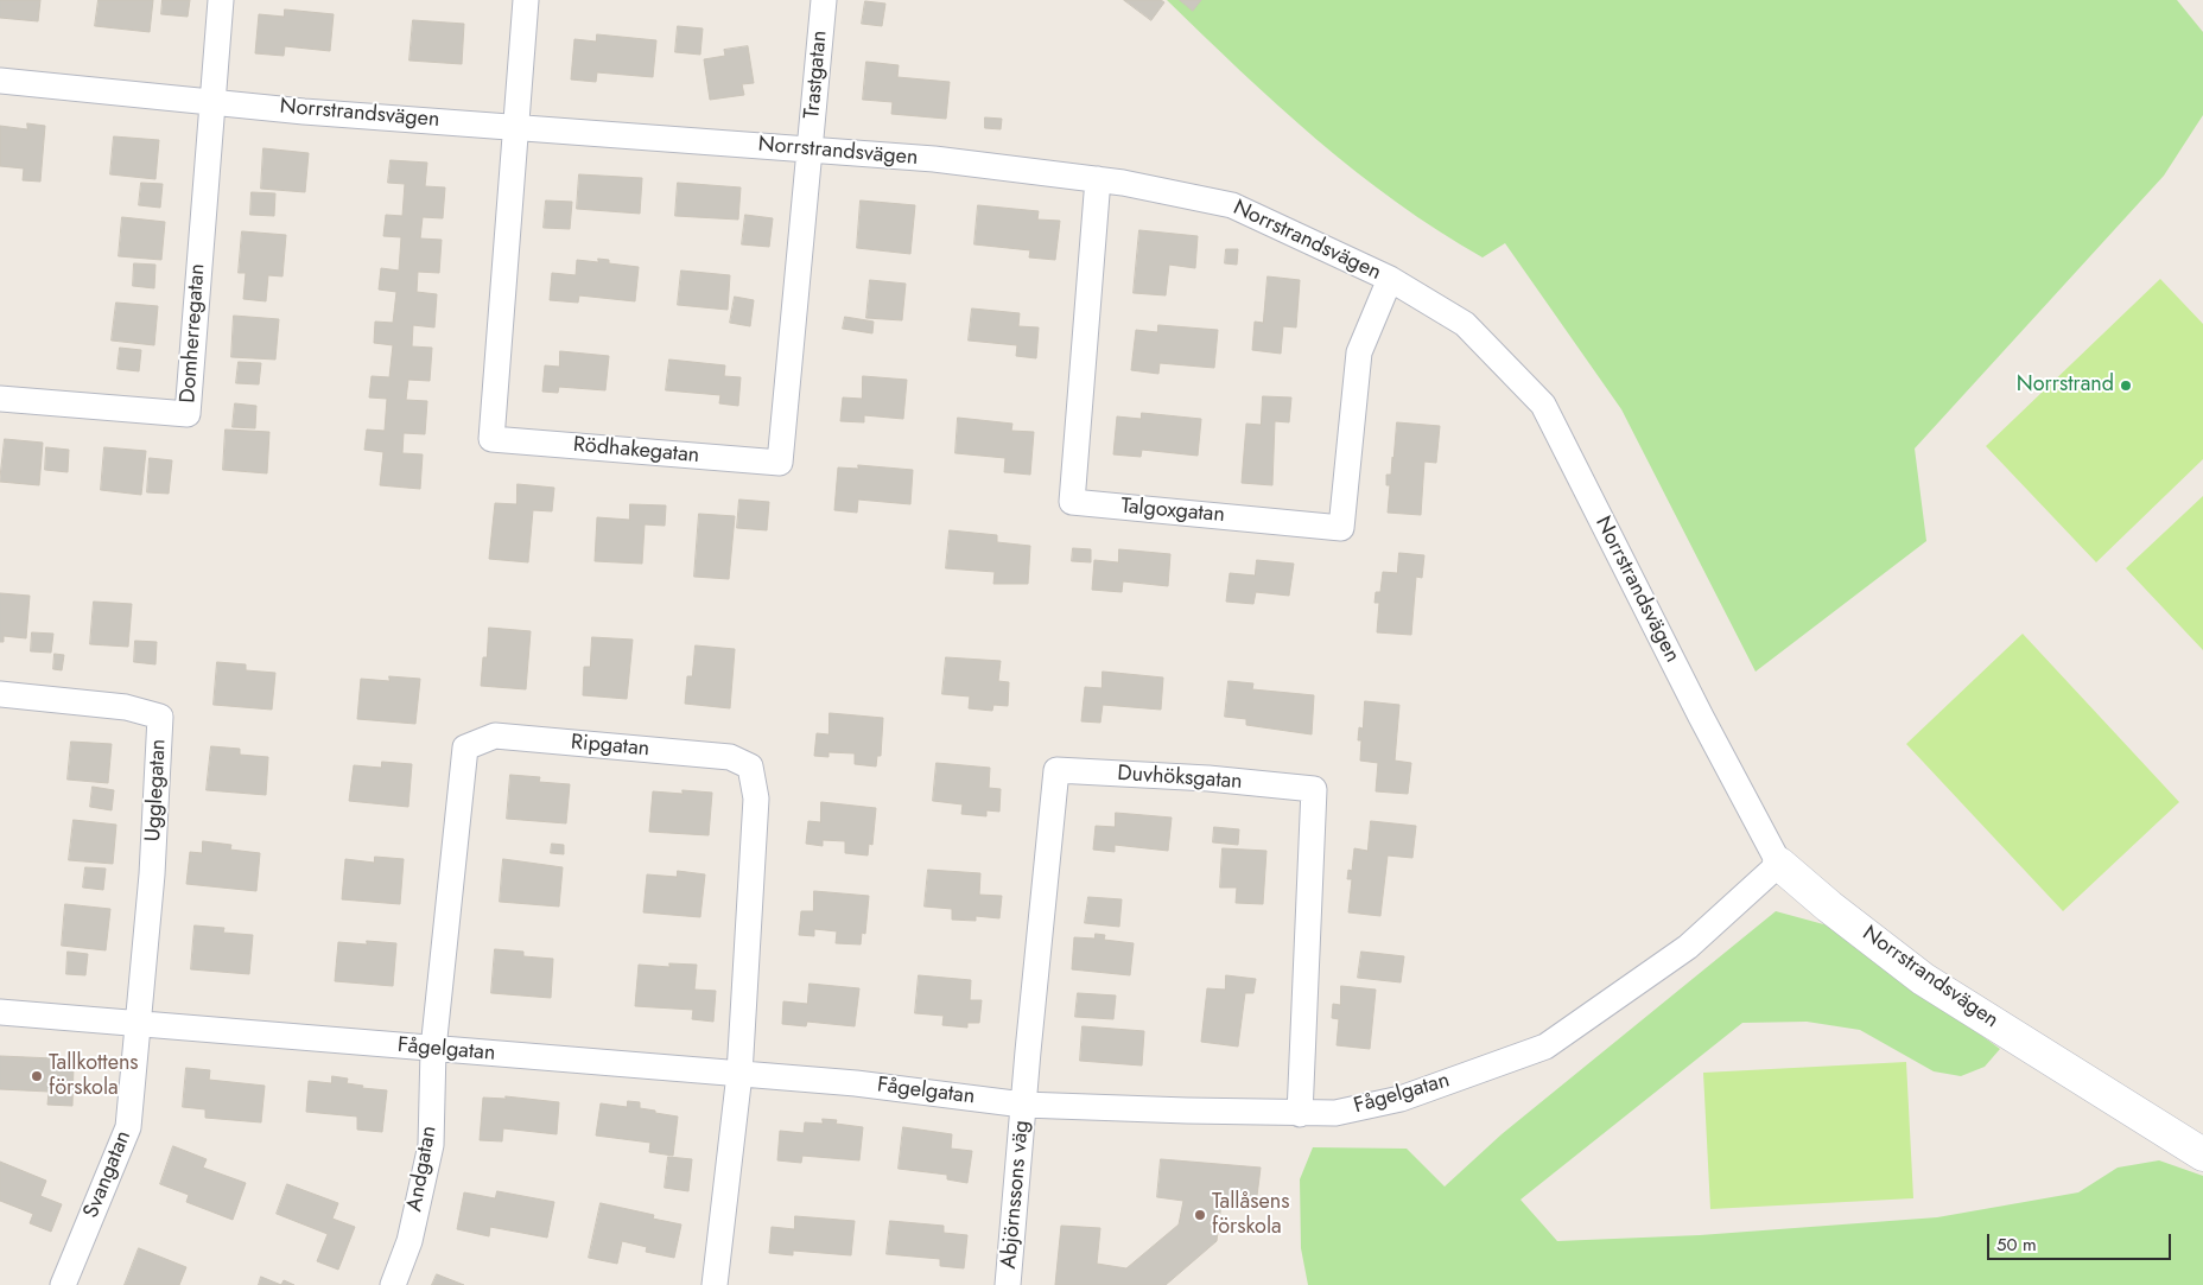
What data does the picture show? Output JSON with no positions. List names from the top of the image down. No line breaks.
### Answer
{"streets":{"street":["Trastgatan","Norrstrandsvägen","Domherregatan","Rödhakegatan","Talgoxgatan","Ripgatan","Duvhöksgatan","Ugglegatan","Fågelgatan","Andgatan","Svangatan","Abjörnssons väg"]},"crossings":[["Trastgatan","Norrstrandsvägen"],["Trastgatan","Rödhakegatan"],["Norrstrandsvägen","Domherregatan"],["Norrstrandsvägen","Rödhakegatan"],["Norrstrandsvägen","Talgoxgatan"],["Norrstrandsvägen","Fågelgatan"],["Ripgatan","Fågelgatan"],["Ripgatan","Andgatan"],["Duvhöksgatan","Fågelgatan"],["Duvhöksgatan","Abjörnssons väg"],["Ugglegatan","Fågelgatan"],["Ugglegatan","Svangatan"],["Fågelgatan","Andgatan"],["Fågelgatan","Svangatan"],["Fågelgatan","Abjörnssons väg"]],"places":["Norrstrand","Tallkottens förskola","Tallåsens förskola"],"scale_bar":"50 m"}
